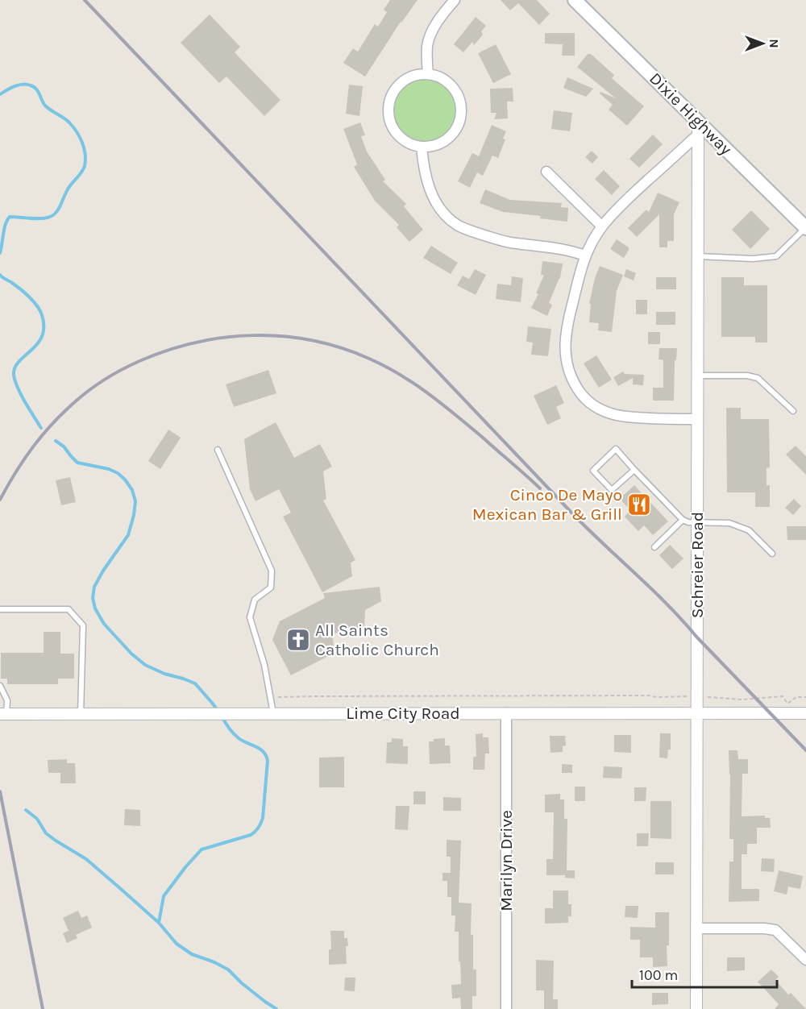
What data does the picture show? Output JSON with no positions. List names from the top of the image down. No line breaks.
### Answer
{"streets":{"main road":["Dixie Highway"],"street":["Schreier Road","Lime City Road","Marilyn Drive"]},"crossings":[["Dixie Highway","Schreier Road"],["Schreier Road","Lime City Road"],["Lime City Road","Marilyn Drive"]],"places":{"restaurant":["Cinco De Mayo Mexican Bar & Grill"],"church":["All Saints Catholic Church"]},"scale_bar":"100 m","north":"right"}
